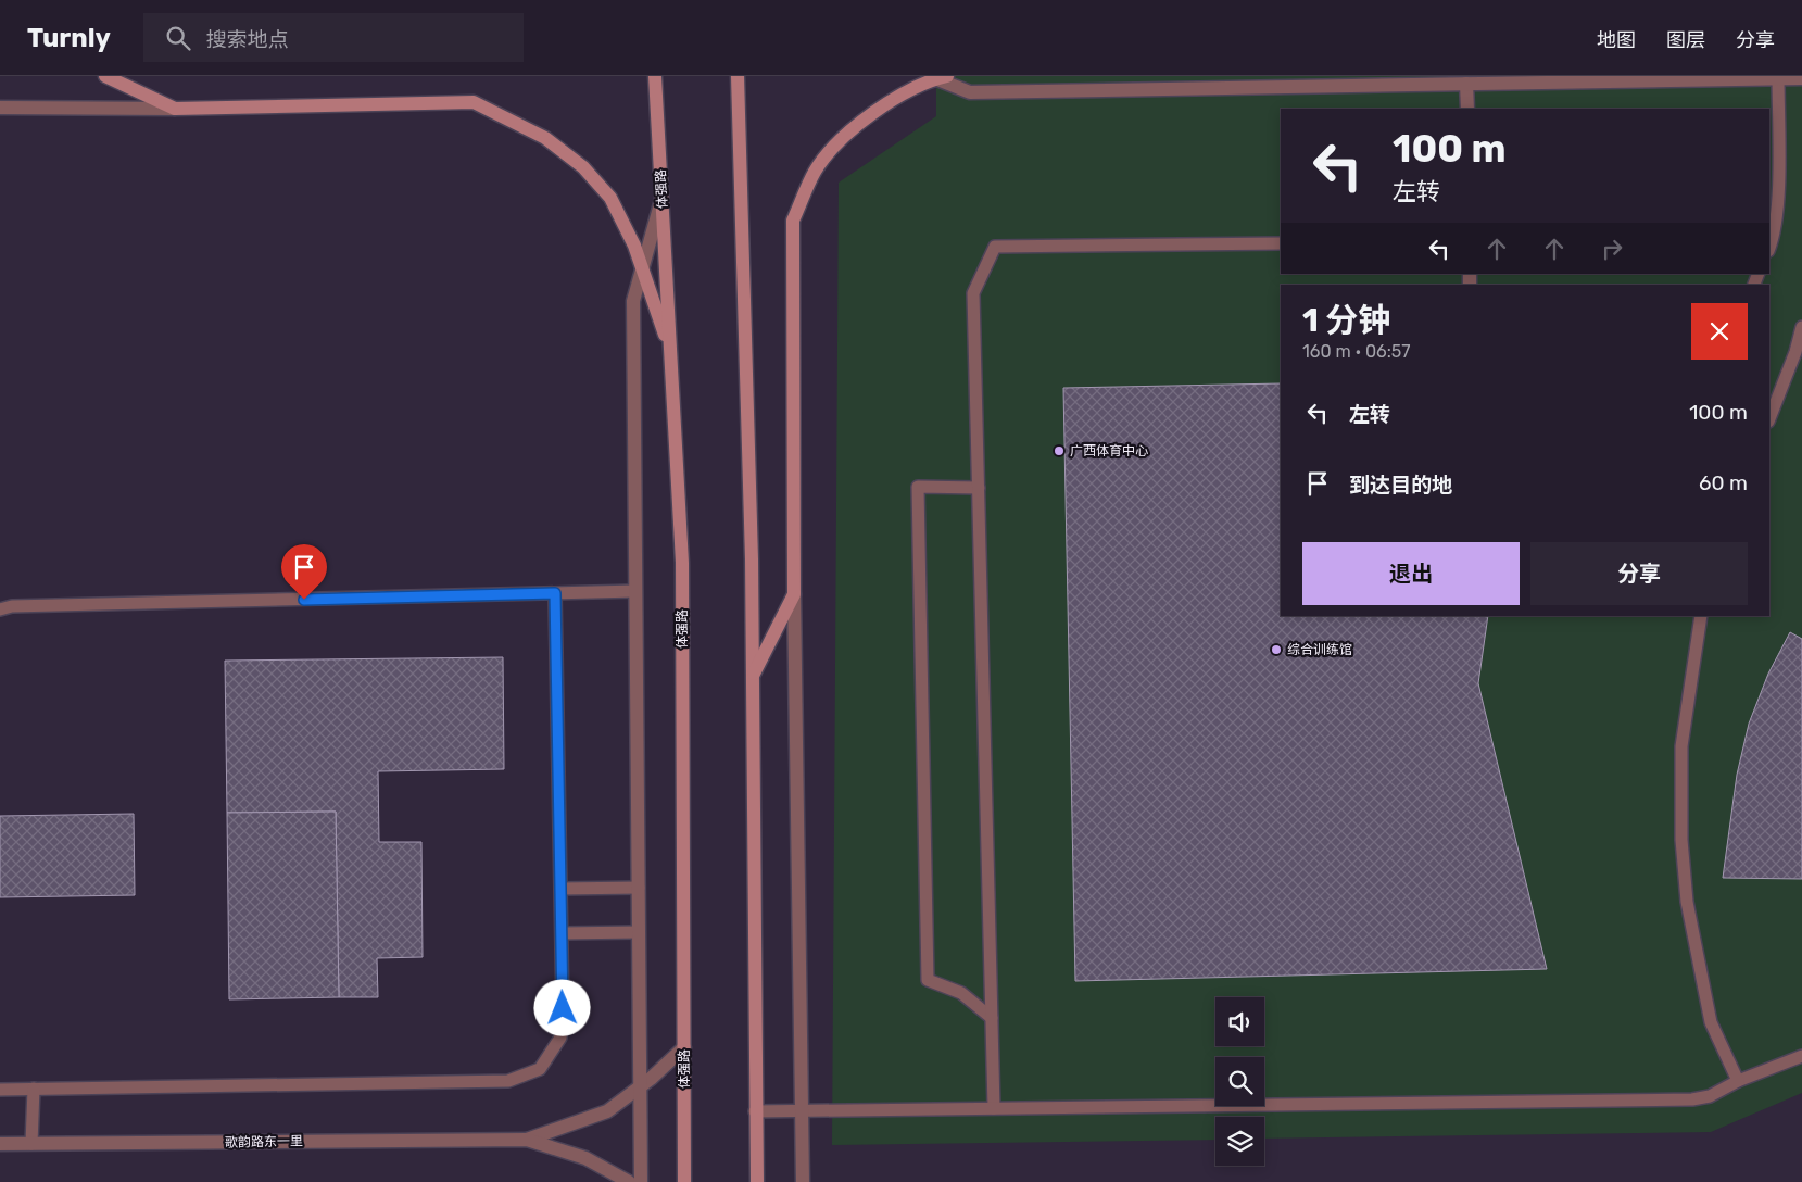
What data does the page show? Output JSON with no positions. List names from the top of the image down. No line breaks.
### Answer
{"streets":{"main road":["体强路"],"street":["歌韵路东一里"]},"crossings":[["体强路","歌韵路东一里"]],"places":["广西体育中心","综合训练馆"],"page":{"header":"Turnly","search":"搜索地点","nav":["地图","图层","分享"],"turn":["100 m","左转"],"heading":["1 分钟","160 m · 06:57"],"list":[{"name":"左转","value":"100 m"},{"name":"到达目的地","value":"60 m"}],"buttons":["退出","分享"]}}
